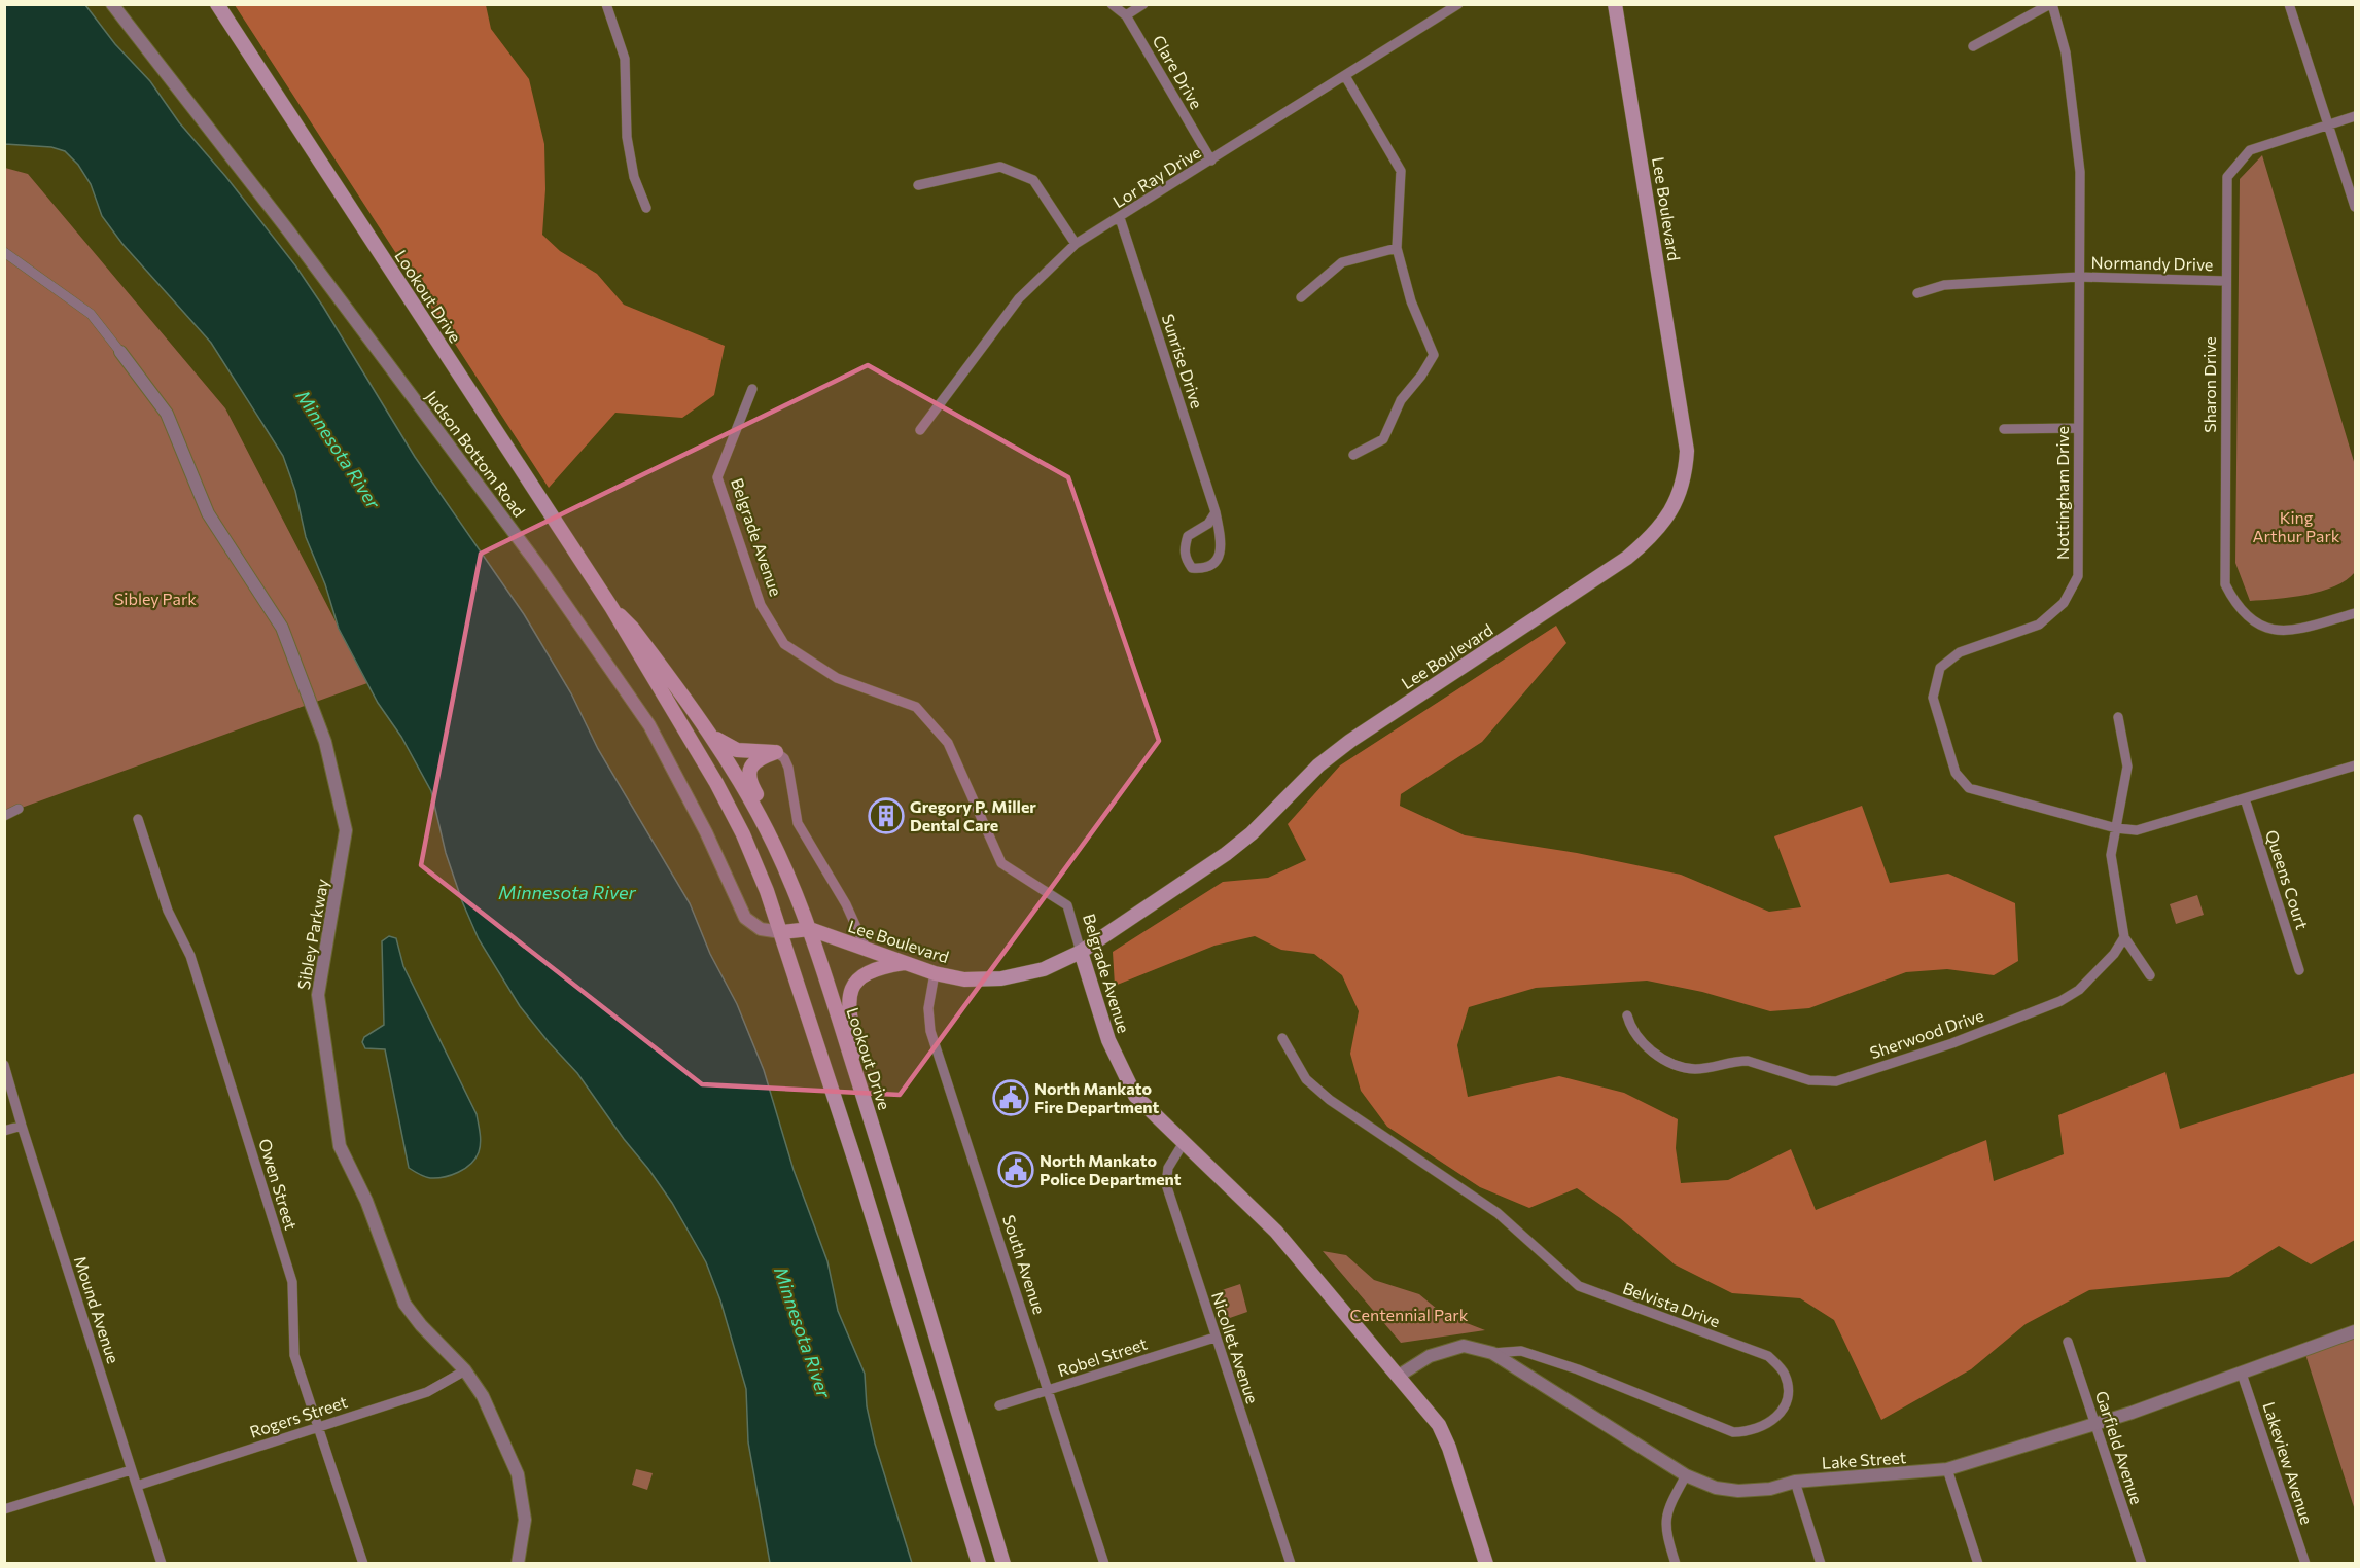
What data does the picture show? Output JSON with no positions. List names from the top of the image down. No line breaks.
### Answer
{"streets":{"main road":["Lee Boulevard","Lookout Drive","Belgrade Avenue"],"street":["Clare Drive","Lor Ray Drive","Normandy Drive","Sunrise Drive","Sharon Drive","Judson Bottom Road","Nottingham Drive","Queens Court","Sibley Parkway","Sherwood Drive","Owen Street","South Avenue","Belvista Drive","Mound Avenue","Nicollet Avenue","Robel Street","Rogers Street","Garfield Avenue","Lake Street","Lakeview Avenue"]},"crossings":[["Clare Drive","Lor Ray Drive"],["Lor Ray Drive","Sunrise Drive"],["Lee Boulevard","Lookout Drive"],["Lee Boulevard","Judson Bottom Road"],["Lee Boulevard","Belgrade Avenue"],["Lee Boulevard","South Avenue"],["Normandy Drive","Sharon Drive"],["Normandy Drive","Nottingham Drive"],["Lookout Drive","Judson Bottom Road"],["Nottingham Drive","Queens Court"],["Belgrade Avenue","Nicollet Avenue"],["Belgrade Avenue","Lake Street"],["Sibley Parkway","Rogers Street"],["Owen Street","Rogers Street"],["South Avenue","Robel Street"],["Belvista Drive","Lake Street"],["Mound Avenue","Rogers Street"],["Nicollet Avenue","Robel Street"],["Garfield Avenue","Lake Street"],["Lake Street","Lakeview Avenue"]],"water":["Minnesota River"],"parks":["King Arthur Park","Sibley Park","Centennial Park"],"places":{"building":["Gregory P. Miller Dental Care"],"public building":["North Mankato Fire Department","North Mankato Police Department"]}}
